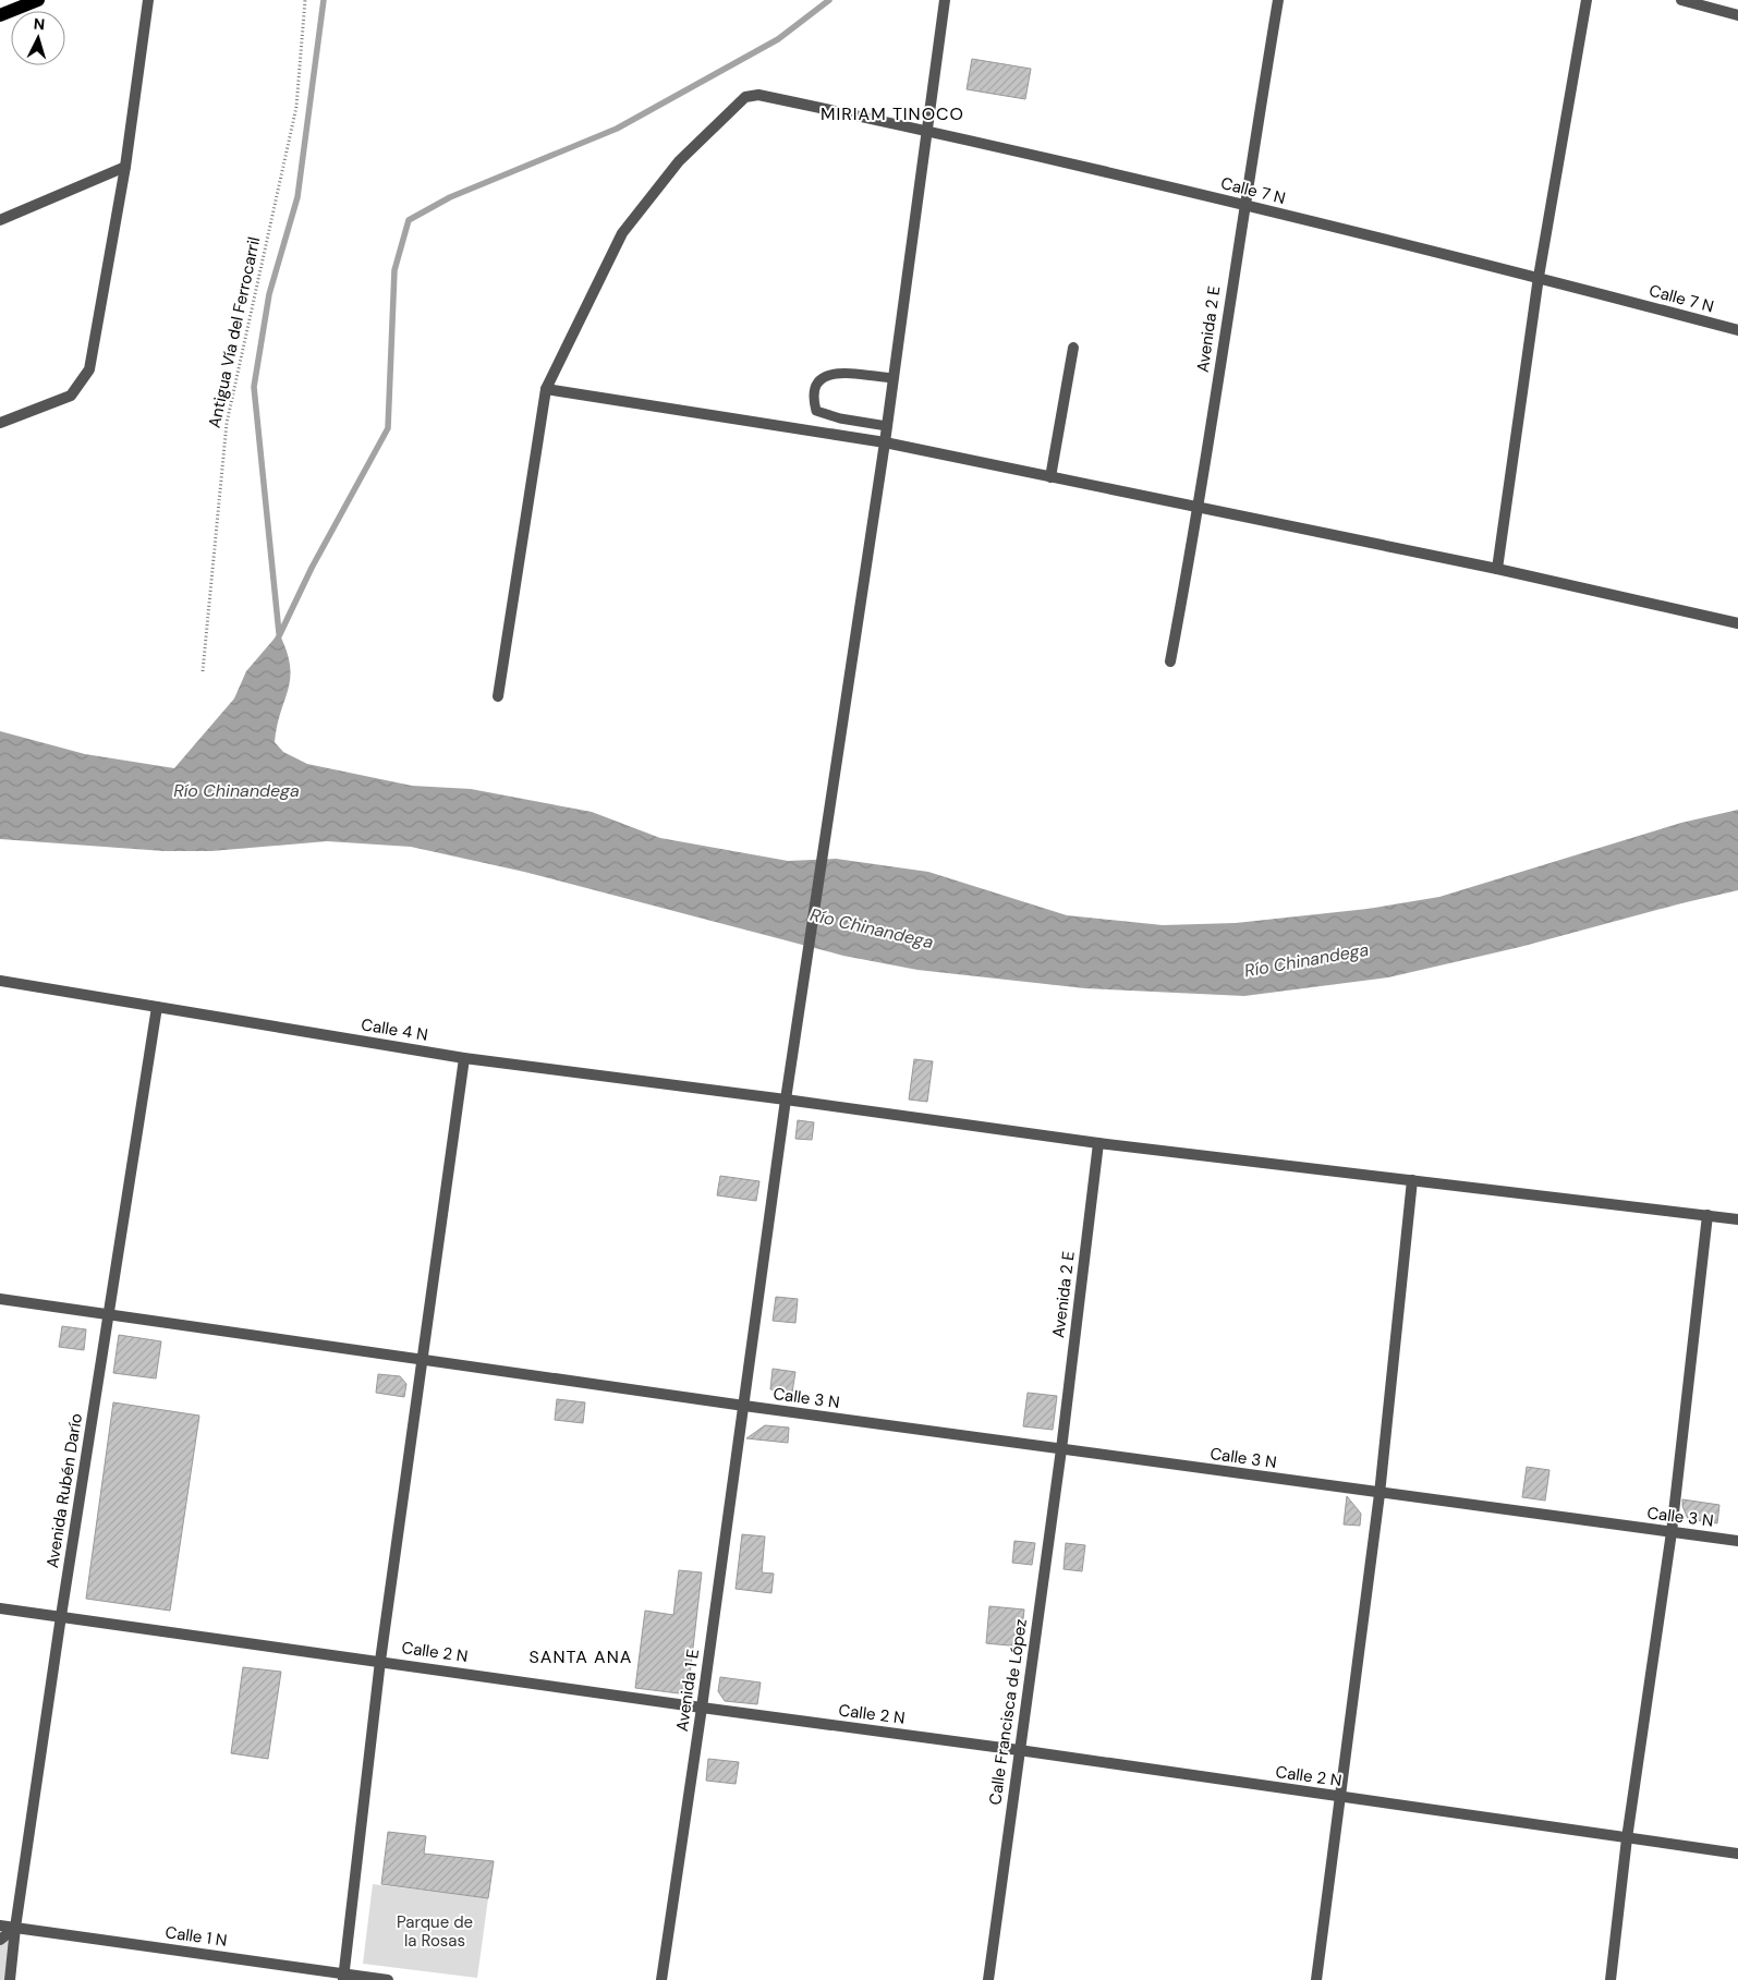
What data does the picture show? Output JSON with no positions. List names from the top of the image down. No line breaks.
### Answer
{"streets":{"street":["Calle 7 N","Avenida 2 E","Calle 4 N","Calle 3 N","Avenida Rubén Darío","Calle 2 N","Avenida 1 E","Calle Francisca de López","Calle 1 N"],"path":["Antigua Vía del Ferrocarril"]},"crossings":[["Calle 7 N","Avenida 2 E"],["Calle 7 N","Avenida 1 E"],["Avenida 2 E","Calle 4 N"],["Avenida 2 E","Calle 3 N"],["Avenida 2 E","Calle Francisca de López"],["Calle 4 N","Avenida Rubén Darío"],["Calle 4 N","Avenida 1 E"],["Calle 3 N","Avenida Rubén Darío"],["Calle 3 N","Avenida 1 E"],["Calle 3 N","Calle Francisca de López"],["Avenida Rubén Darío","Calle 2 N"],["Avenida Rubén Darío","Calle 1 N"],["Calle 2 N","Avenida 1 E"],["Calle 2 N","Calle Francisca de López"]],"districts":["MIRIAM TINOCO","SANTA ANA"],"water":["Río Chinandega"],"parks":["Parque de la Rosas"],"north":"top"}
